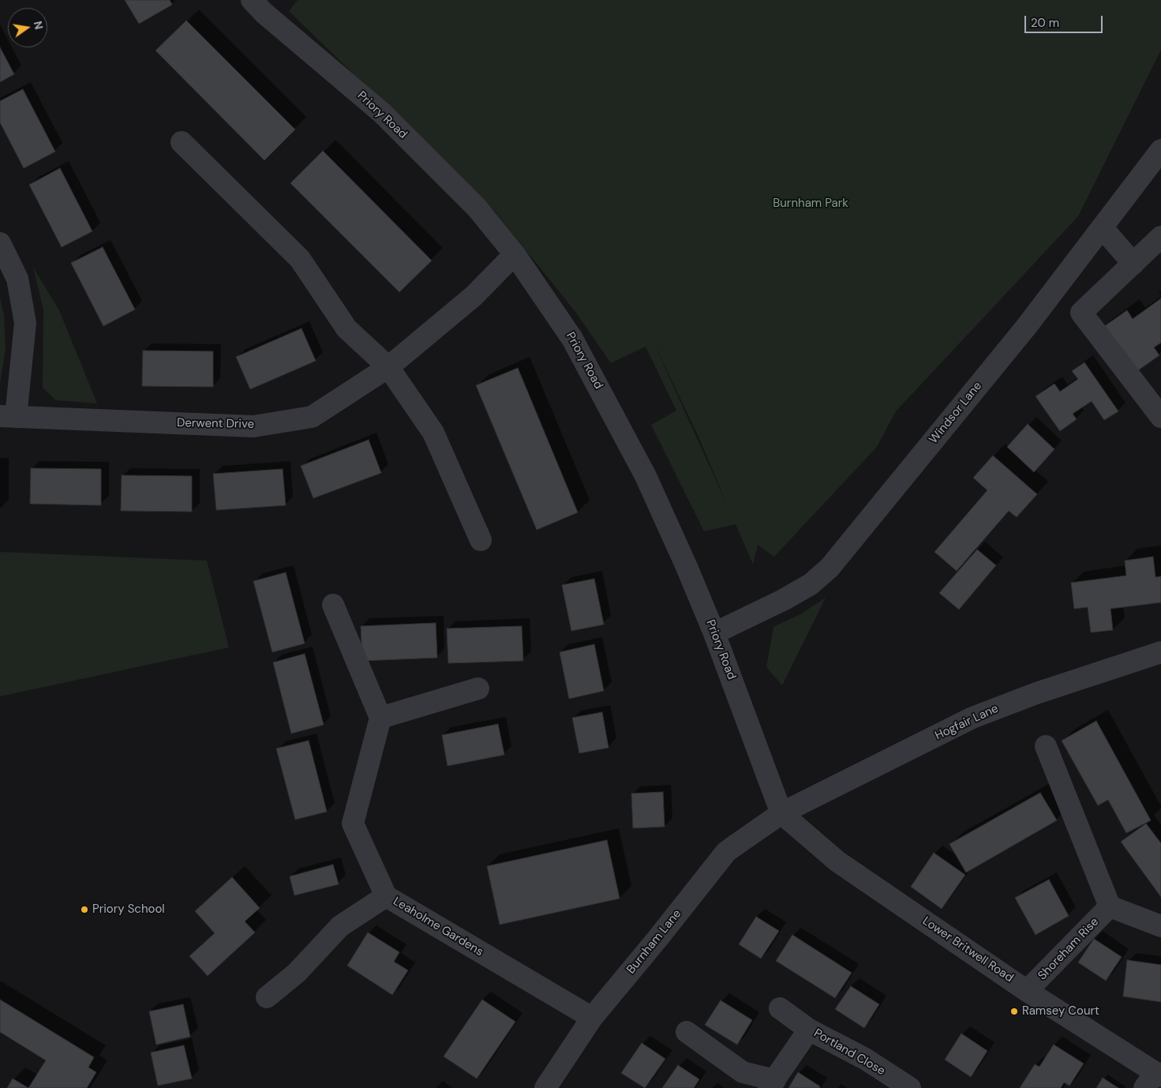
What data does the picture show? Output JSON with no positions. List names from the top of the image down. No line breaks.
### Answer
{"streets":{"street":["Priory Road","Windsor Lane","Derwent Drive","Hogfair Lane","Leaholme Gardens","Burnham Lane","Shoreham Rise","Lower Britwell Road","Portland Close"]},"crossings":[["Priory Road","Windsor Lane"],["Priory Road","Derwent Drive"],["Priory Road","Hogfair Lane"],["Priory Road","Burnham Lane"],["Priory Road","Lower Britwell Road"],["Hogfair Lane","Burnham Lane"],["Hogfair Lane","Lower Britwell Road"],["Leaholme Gardens","Burnham Lane"],["Burnham Lane","Lower Britwell Road"],["Shoreham Rise","Lower Britwell Road"]],"parks":["Burnham Park"],"places":["Priory School","Ramsey Court"],"scale_bar":"20 m","north":"right"}
